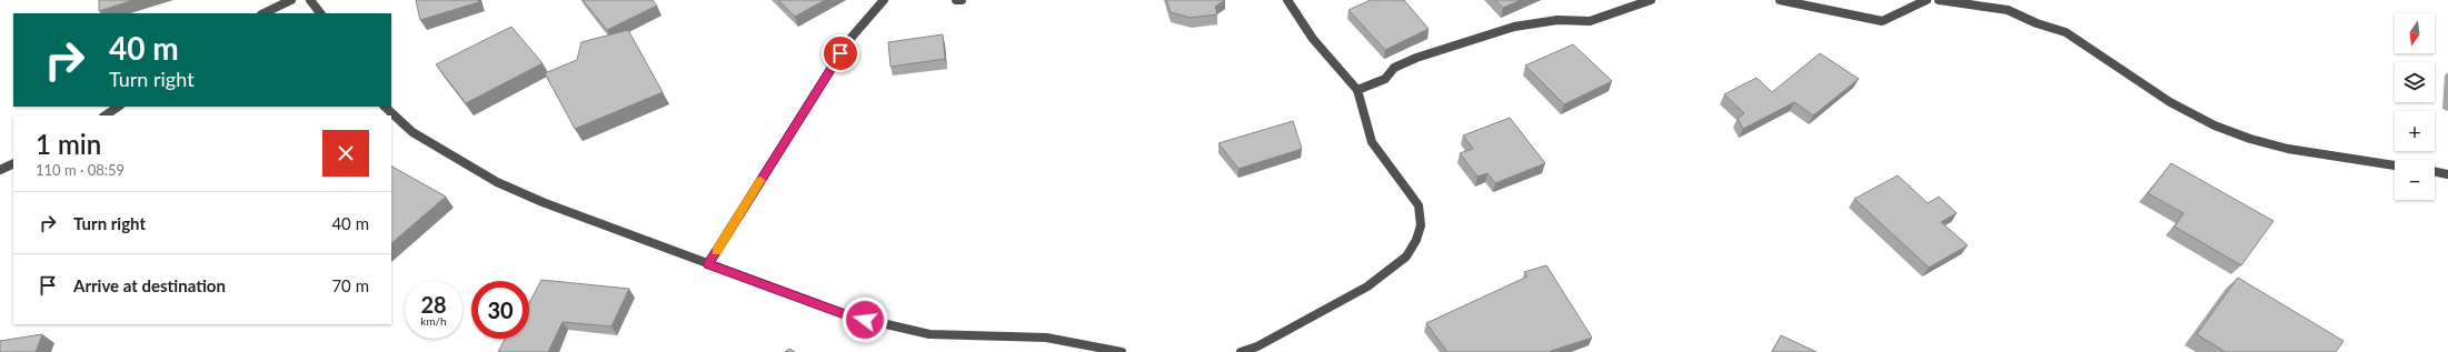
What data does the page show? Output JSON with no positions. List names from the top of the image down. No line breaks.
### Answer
{"north":"bottom","page":{"map_buttons":["+","−"],"turn":["40 m","Turn right"],"heading":["1 min","110 m · 08:59"],"list":[{"name":"Turn right","value":"40 m"},{"name":"Arrive at destination","value":"70 m"}],"speed":"28 km/h","limit":"30"}}
